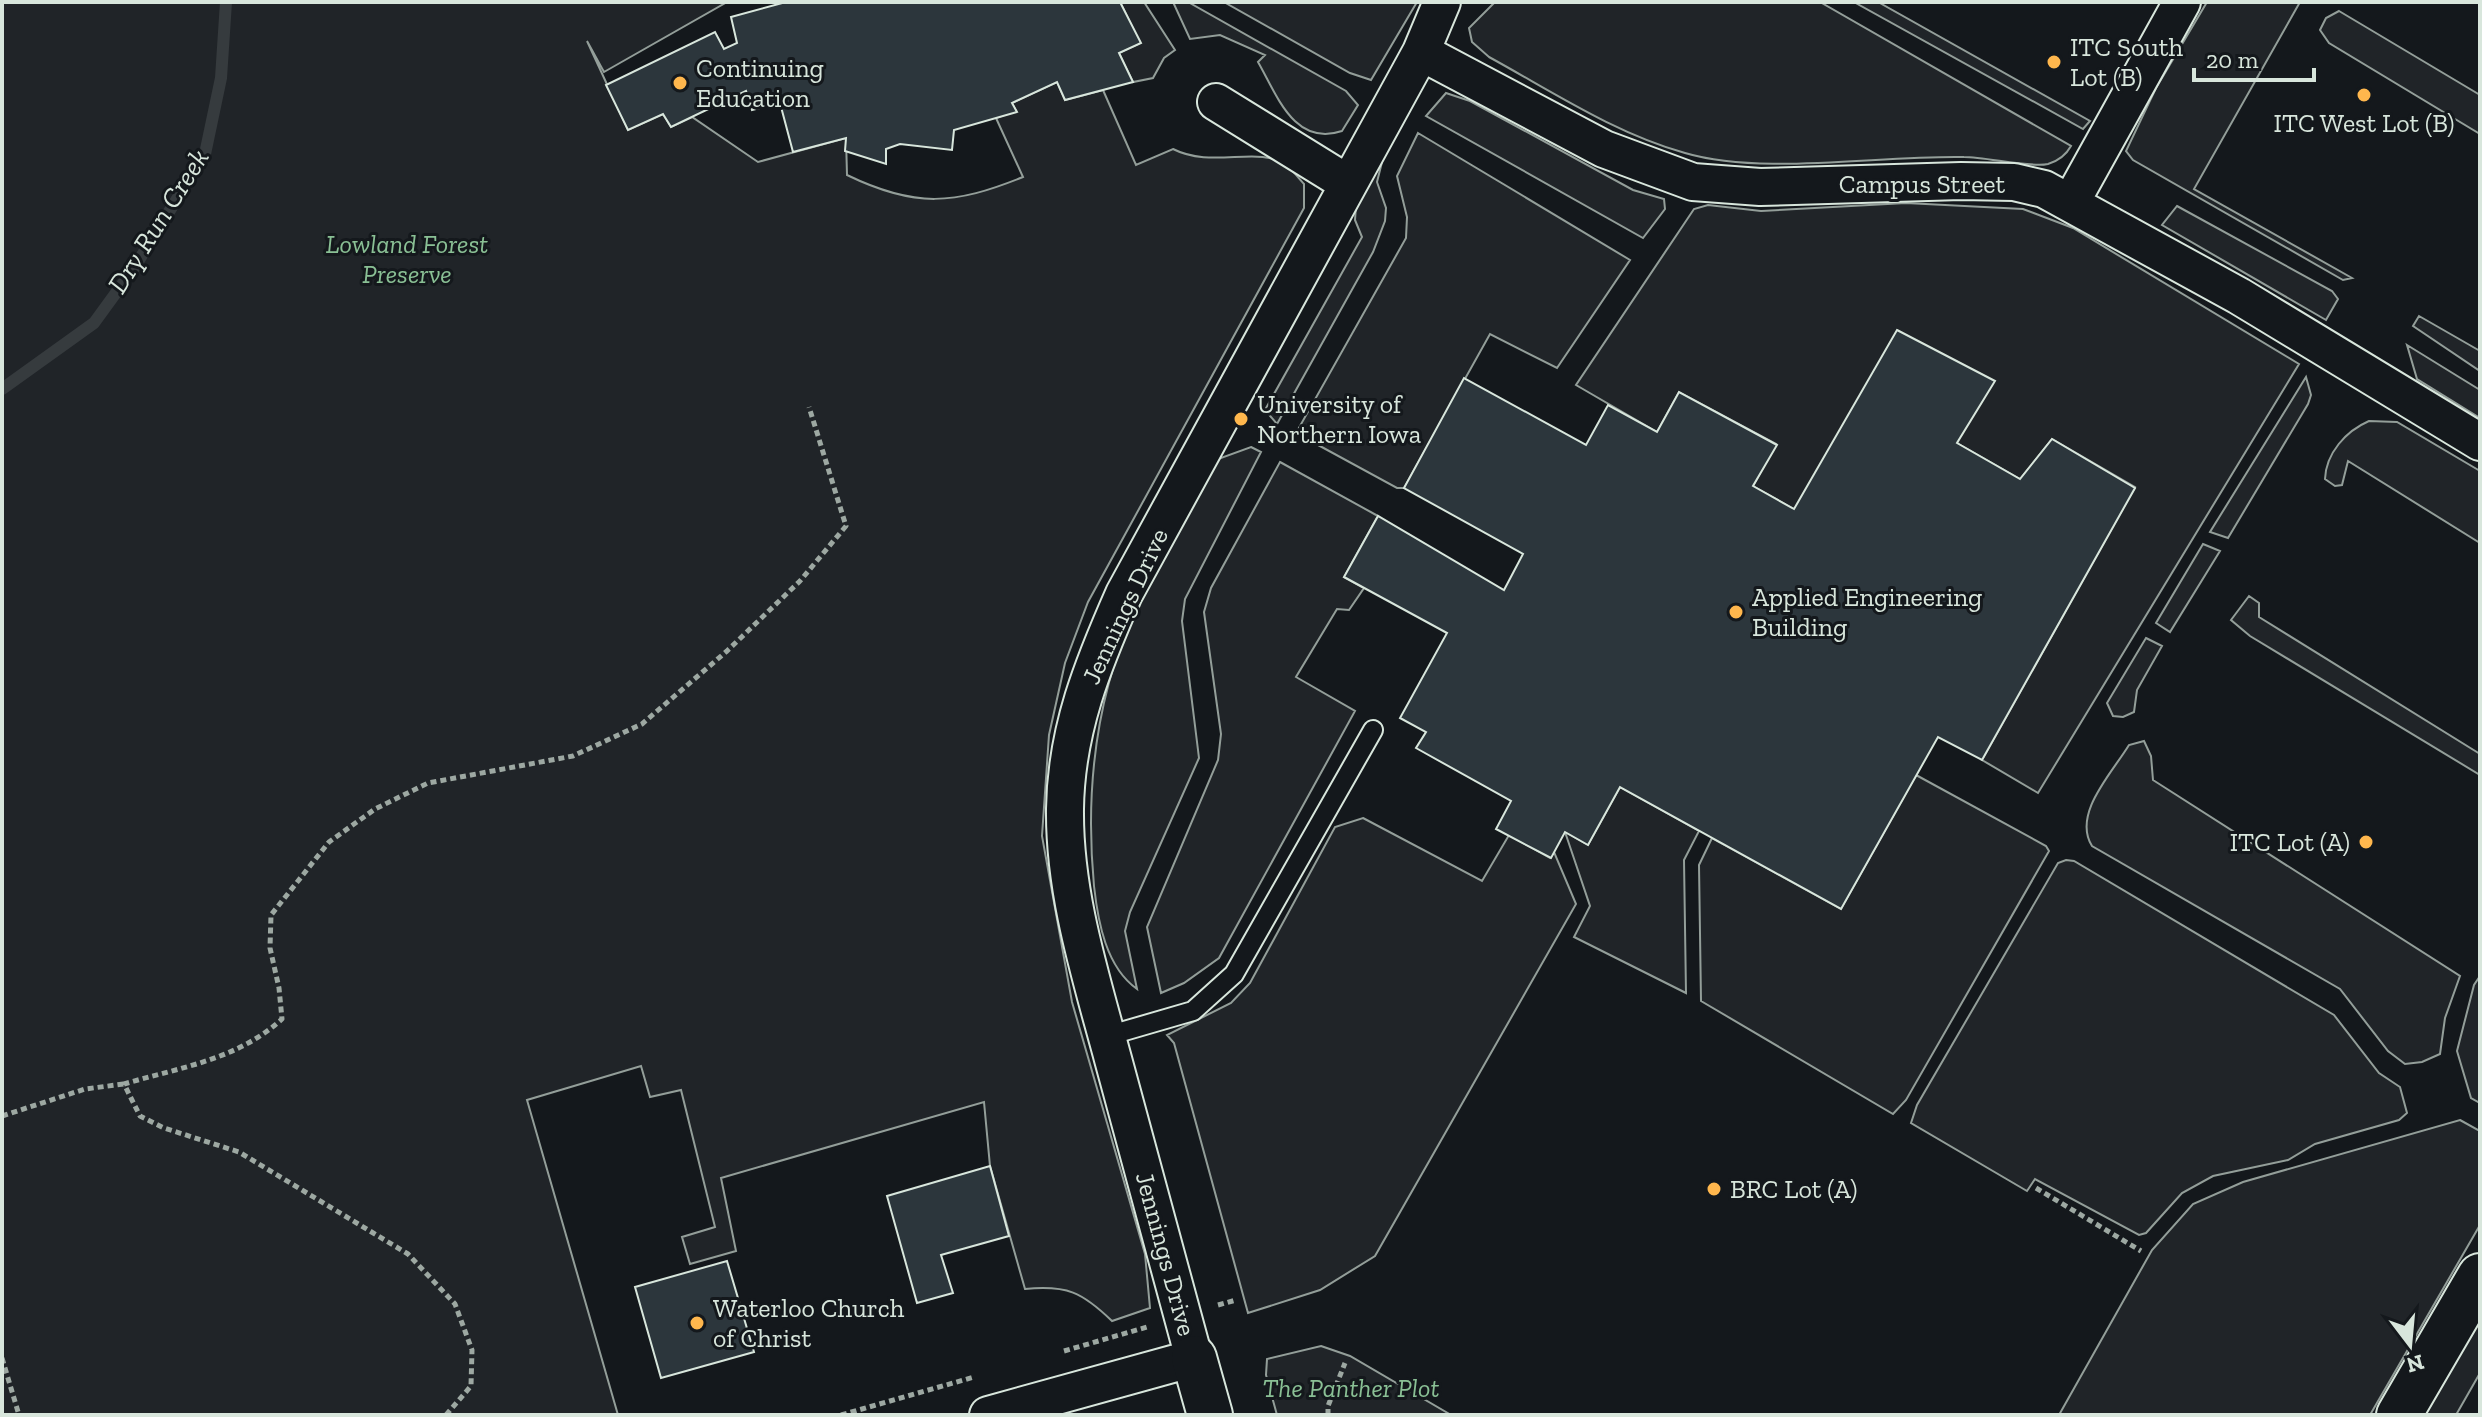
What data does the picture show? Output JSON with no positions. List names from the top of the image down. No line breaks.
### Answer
{"streets":{"street":["Campus Street","Jennings Drive"]},"crossings":[["Campus Street","Jennings Drive"]],"water":["Dry Run Creek"],"parks":["Lowland Forest Preserve","The Panther Plot"],"places":["ITC South Lot (B)","Continuing Education","ITC West Lot (B)","University of Northern Iowa","Applied Engineering Building","ITC Lot (A)","BRC Lot (A)","Waterloo Church of Christ"],"scale_bar":"20 m","north":"bottom"}
